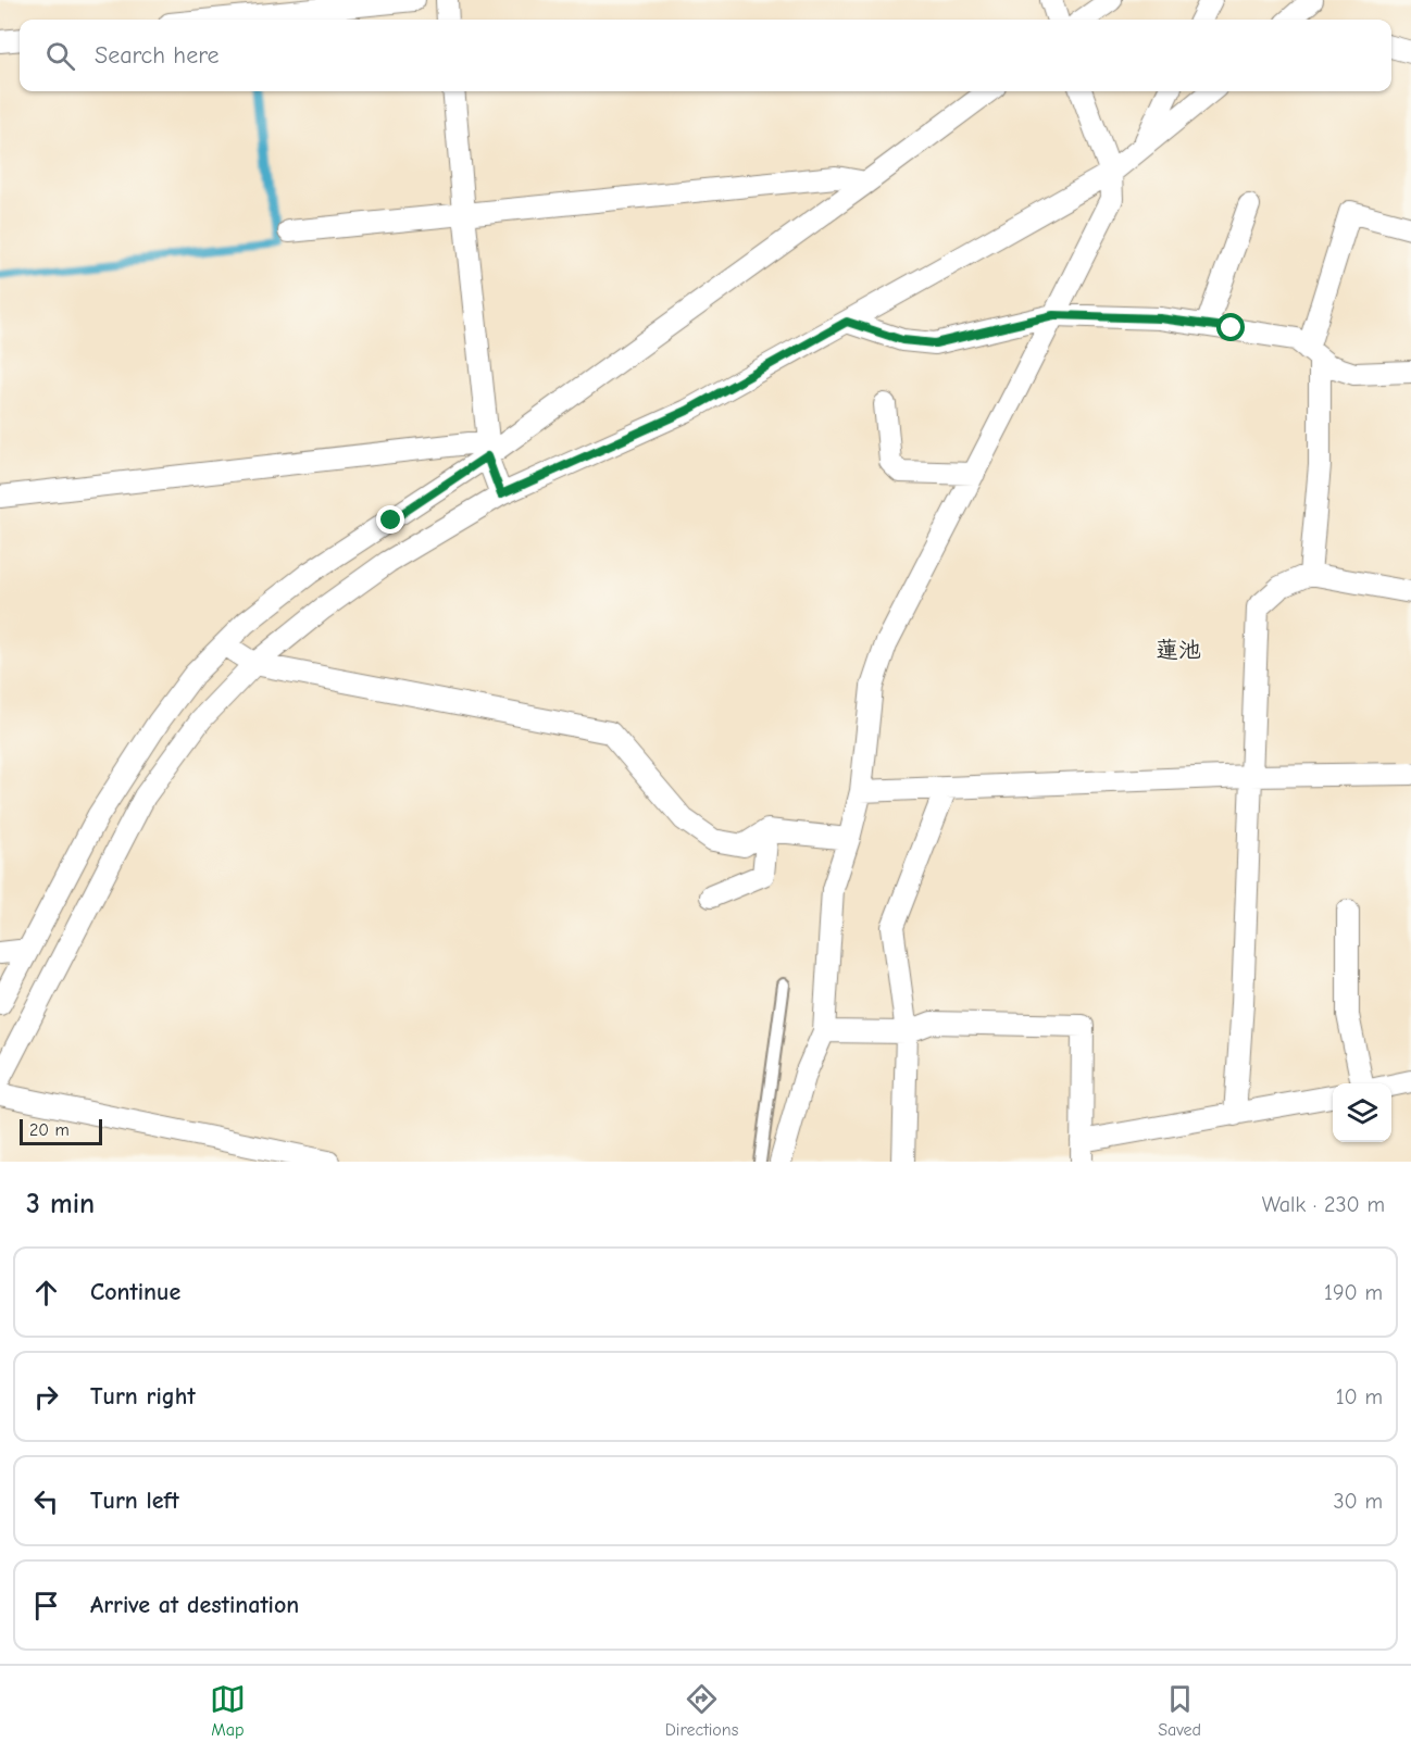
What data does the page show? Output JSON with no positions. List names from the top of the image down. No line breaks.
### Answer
{"districts":["蓮池"],"scale_bar":"20 m","page":{"search":"Search here","scale":"20 m","heading":["3 min","Walk · 230 m"],"list":[["Continue","190 m"],["Turn right","10 m"],["Turn left","30 m"],"Arrive at destination"],"nav":["Map","Directions","Saved"]}}
